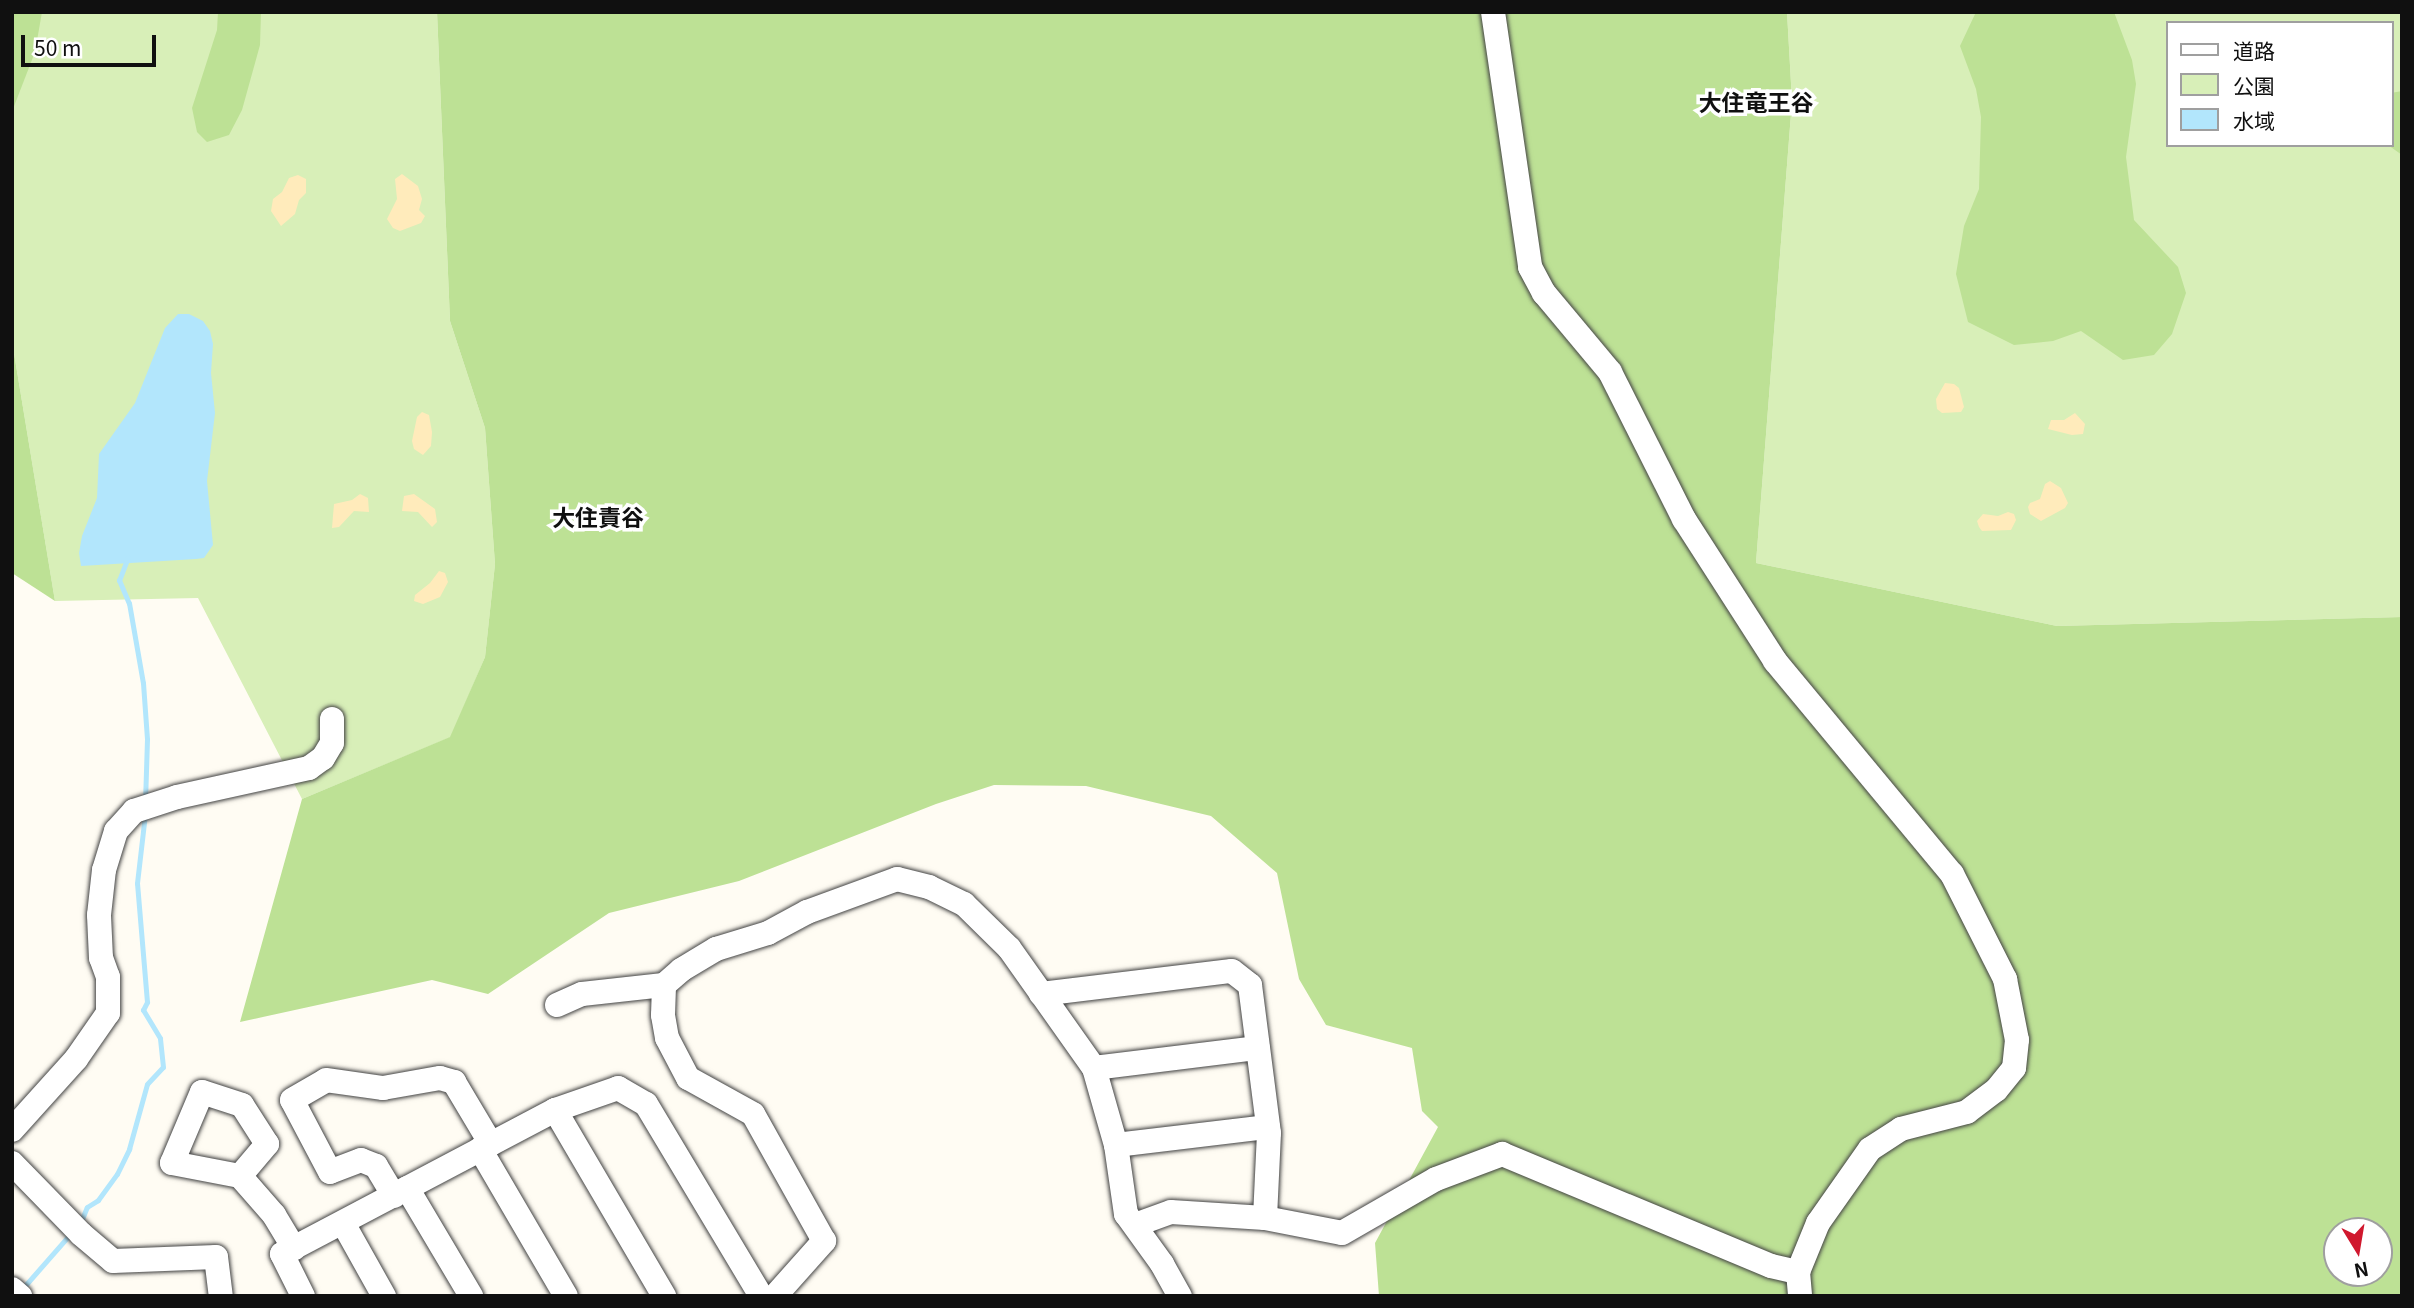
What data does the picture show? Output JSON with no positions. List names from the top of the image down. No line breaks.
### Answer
{"districts":["大住竜王谷","大住責谷"],"legend":["道路","公園","水域"],"scale_bar":"50 m","north":"bottom"}
